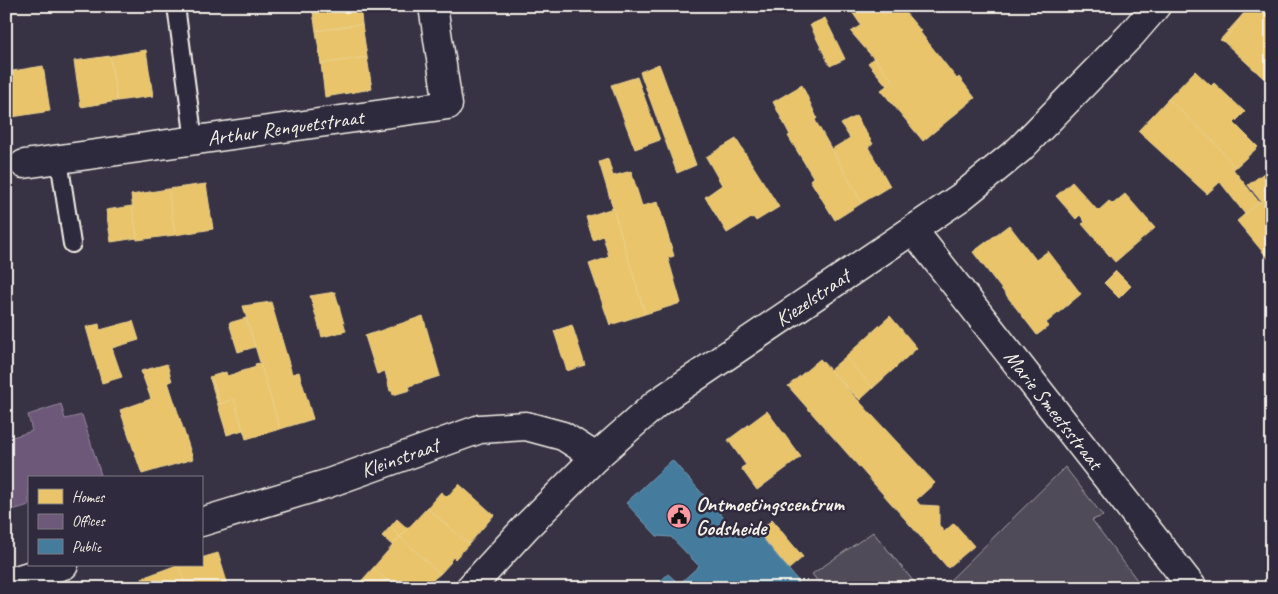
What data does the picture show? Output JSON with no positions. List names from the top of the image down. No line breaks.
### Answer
{"streets":{"street":["Arthur Renquetstraat","Kiezelstraat","Marie Smeetsstraat","Kleinstraat"]},"crossings":[["Kiezelstraat","Marie Smeetsstraat"],["Kiezelstraat","Kleinstraat"]],"places":{"public building":["Ontmoetingscentrum Godsheide"]},"legend":["Homes","Offices","Public"]}
